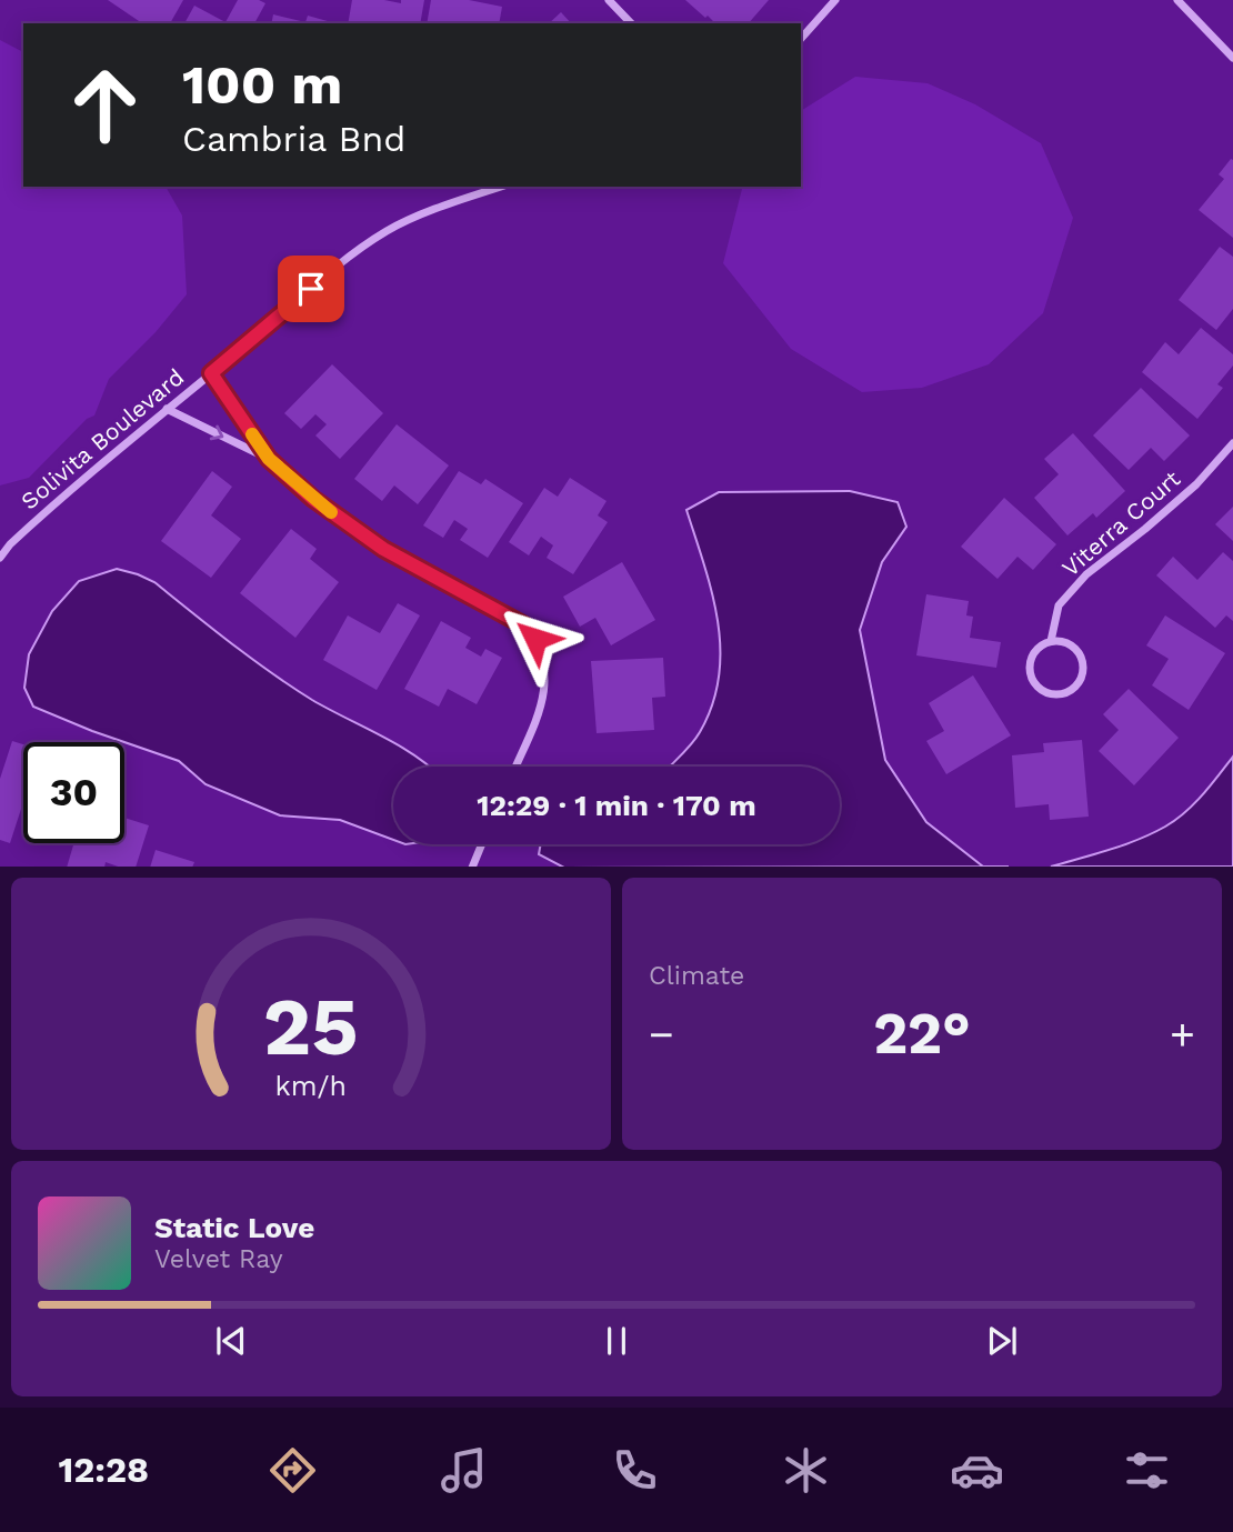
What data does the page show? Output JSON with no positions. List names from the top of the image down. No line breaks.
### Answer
{"streets":{"street":["Solivita Boulevard","Viterra Court"]},"page":{"turn":["100 m","Cambria Bnd"],"limit":"30","trip":"12:29 · 1 min · 170 m","tile":"Climate","heat":["−","22°","+"],"song":["Static Love","Velvet Ray"],"tabs":"12:28","gauge":["25","km/h"]}}
